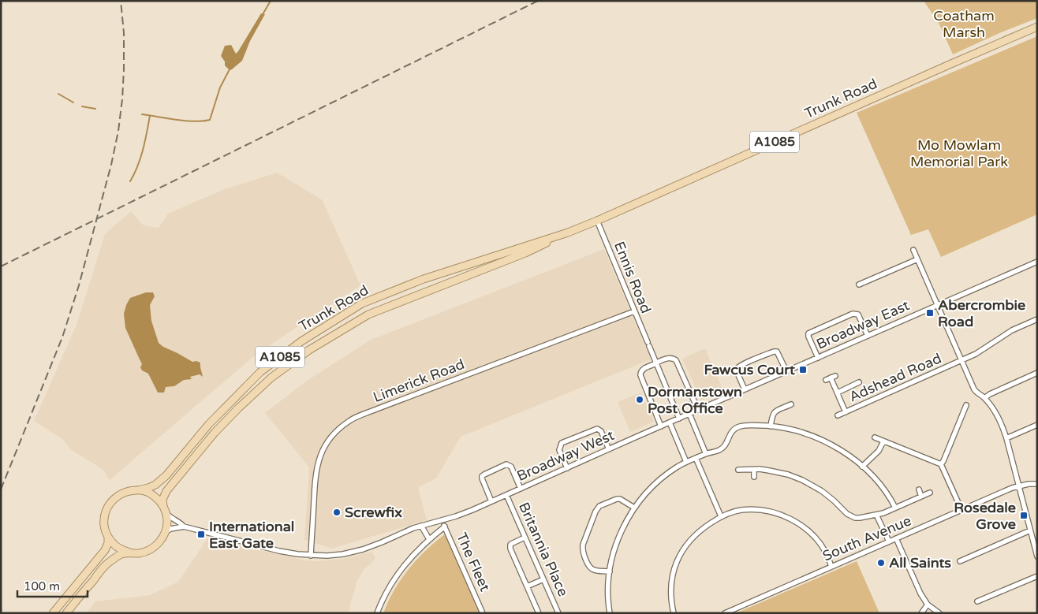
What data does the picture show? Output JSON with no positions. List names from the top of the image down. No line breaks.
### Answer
{"streets":{"main road":["Trunk Road","A1085"],"street":["Ennis Road","Broadway East","Adshead Road","Limerick Road","Broadway West","South Avenue","Britannia Place","The Fleet"]},"crossings":[["Trunk Road","A1085"],["Trunk Road","Ennis Road"],["Ennis Road","Limerick Road"],["Ennis Road","Broadway West"],["Broadway East","Broadway West"],["Limerick Road","Broadway West"],["Broadway West","Britannia Place"],["Broadway West","The Fleet"]],"parks":["Coatham Marsh","Mo Mowlam Memorial Park"],"places":{"transit":["Abercrombie Road","Fawcus Court","Rosedale Grove","International East Gate"],"other":["Dormanstown Post Office","Screwfix","All Saints"]},"scale_bar":"100 m"}
